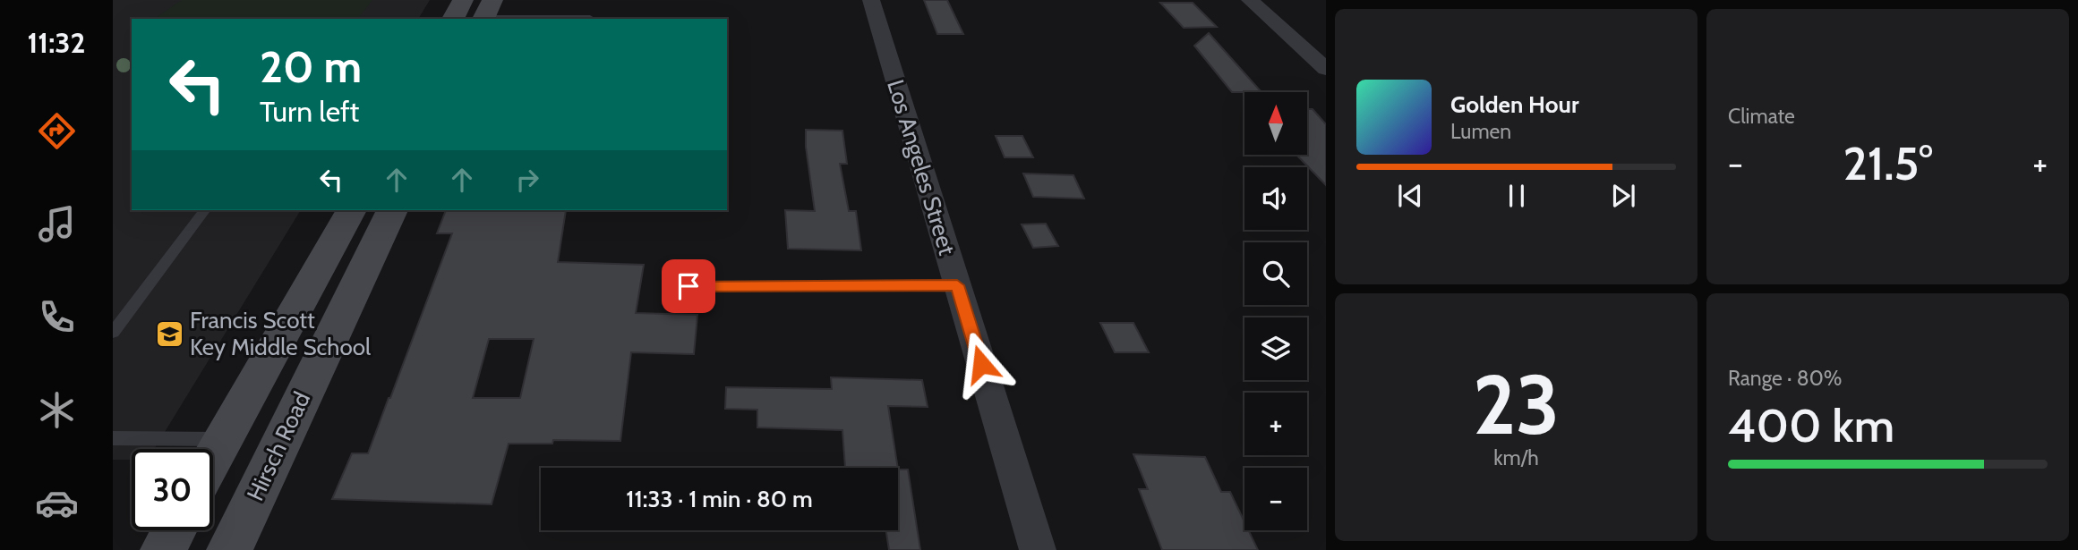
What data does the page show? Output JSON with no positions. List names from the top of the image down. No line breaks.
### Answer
{"streets":{"main road":["Hirsch Road"],"street":["Los Angeles Street"]},"places":{"school or university":["Francis Scott Key Middle School"]},"north":"top","page":{"tabs":"11:32","tile":["Climate",["23","km/h"],["Range · 80%","400 km"]],"turn":["20 m","Turn left"],"song":["Golden Hour","Lumen"],"map_buttons":["+","−"],"heat":["−","21.5°","+"],"limit":"30","trip":"11:33 · 1 min · 80 m"}}
